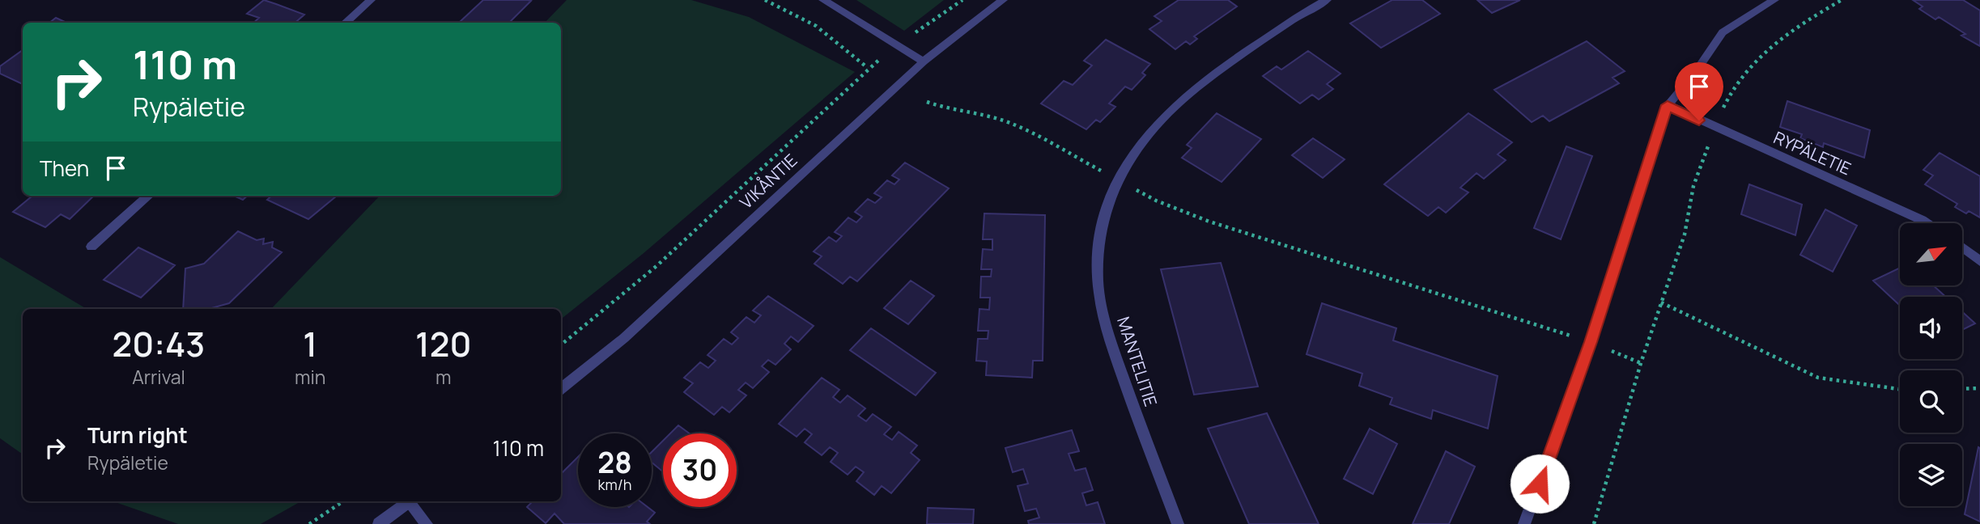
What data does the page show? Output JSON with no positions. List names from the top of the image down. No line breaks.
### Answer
{"streets":{"street":["RYPÄLETIE","VIKÅNTIE","MANTELITIE"]},"north":"top right","page":{"turn":["110 m","Rypäletie"],"then":"Then","eta":["20:43","Arrival","1","min","120","m"],"list":[{"name":"Turn right","note":"Rypäletie","value":"110 m"}],"speed":"28 km/h","limit":"30"}}
